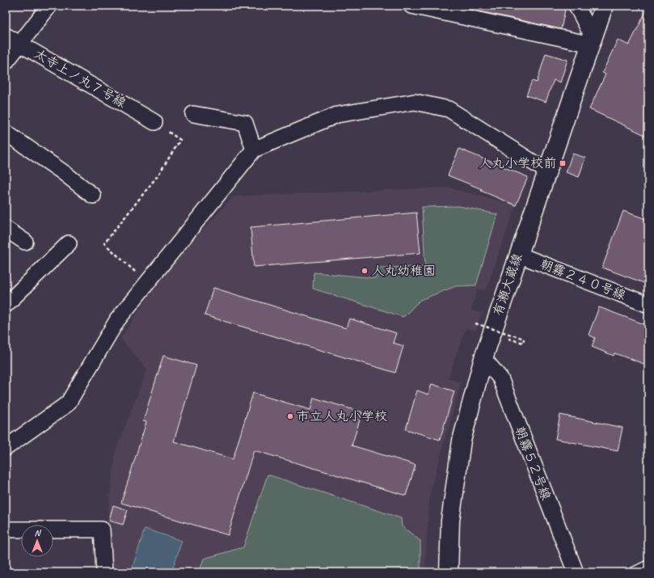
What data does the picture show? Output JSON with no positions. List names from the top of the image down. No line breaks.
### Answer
{"streets":{"main road":["有瀬大蔵線"],"street":["太寺上ノ丸７号線","朝霧２４０号線","朝霧５２号線"]},"crossings":[["朝霧２４０号線","有瀬大蔵線"],["有瀬大蔵線","朝霧５２号線"]],"places":{"transit":["人丸小学校前"],"other":["人丸幼稚園","市立人丸小学校"]},"north":"top"}
